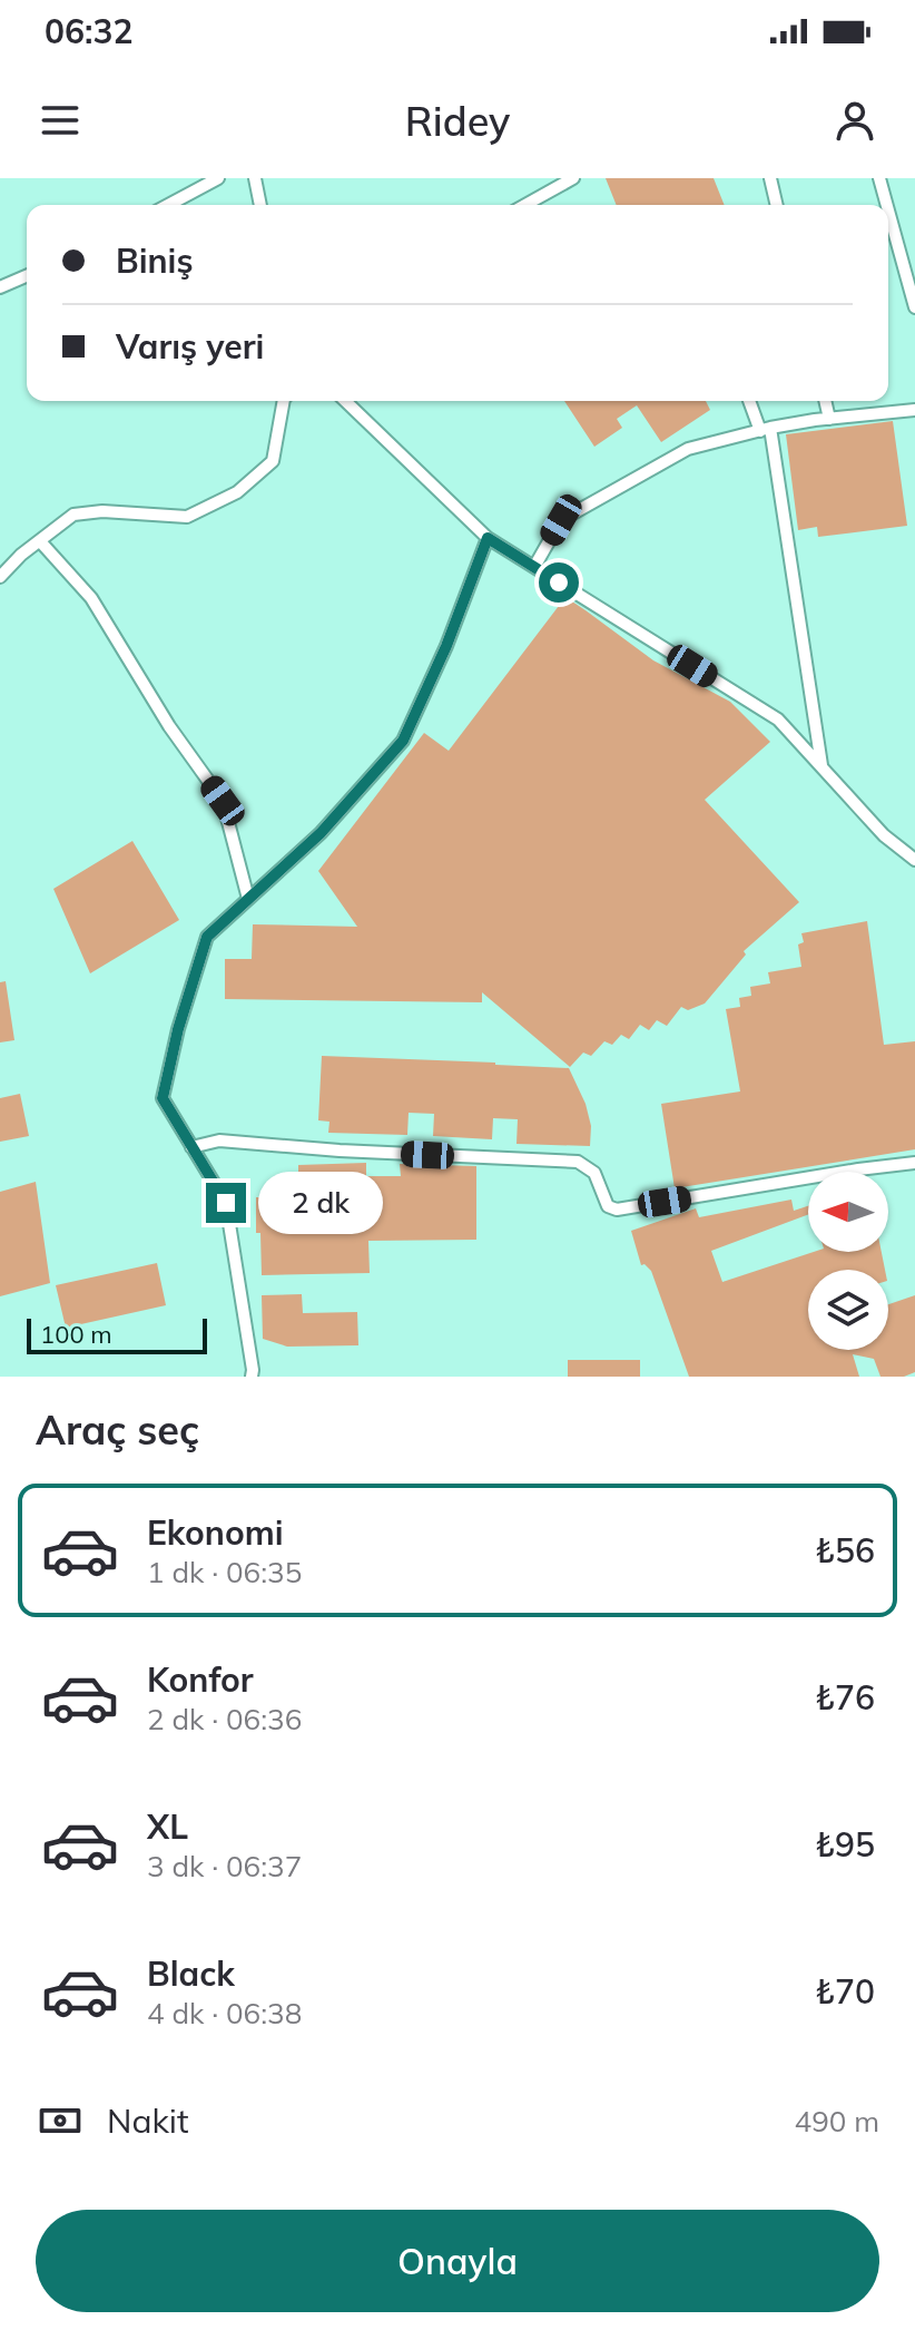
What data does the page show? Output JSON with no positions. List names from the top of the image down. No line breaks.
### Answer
{"scale_bar":"100 m","north":"left","page":{"status":"06:32","header":"Ridey","banner":["Biniş","Varış yeri"],"bubble":"2 dk","scale":"100 m","heading":"Araç seç","list":[{"name":"Ekonomi","note":"1 dk · 06:35","value":"₺56"},{"name":"Konfor","note":"2 dk · 06:36","value":"₺76"},{"name":"XL","note":"3 dk · 06:37","value":"₺95"},{"name":"Black","note":"4 dk · 06:38","value":"₺70"}],"pay":["Nakit","490 m"],"buttons":"Onayla"}}
